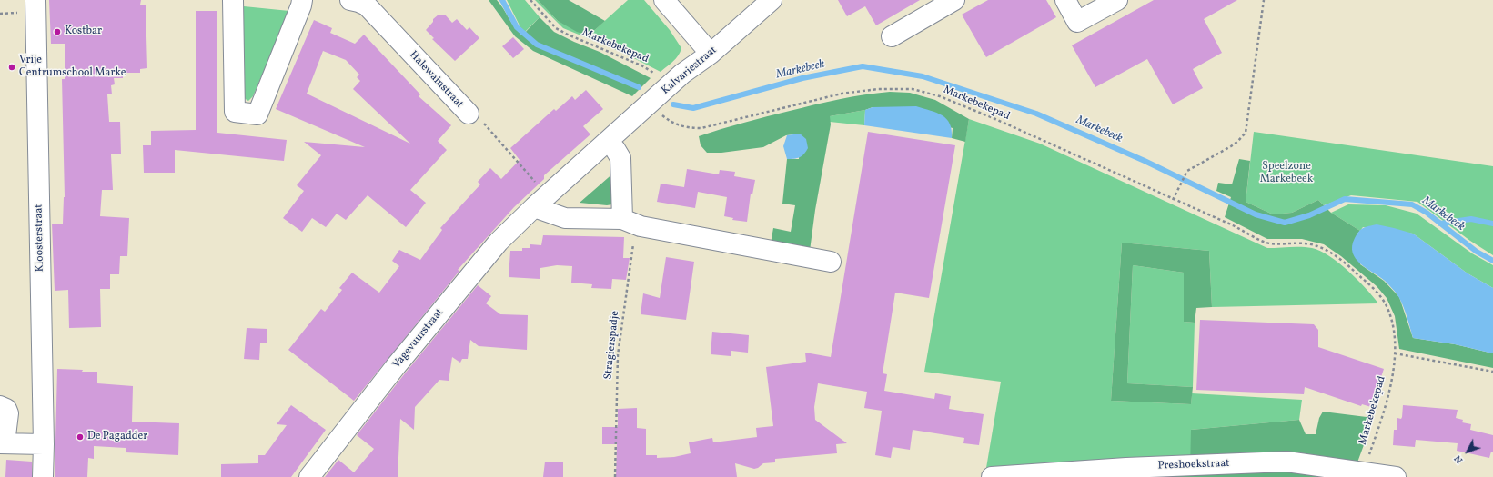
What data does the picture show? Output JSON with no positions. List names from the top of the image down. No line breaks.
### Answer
{"streets":{"street":["Kalvariestraat","Halewainstraat","Kloosterstraat","Vagevuurstraat","Preshoekstraat"],"path":["Markebekepad","Stragierspadje"]},"crossings":[["Markebekepad","Kalvariestraat"],["Markebekepad","Preshoekstraat"],["Kalvariestraat","Vagevuurstraat"],["Halewainstraat","Vagevuurstraat"]],"water":["Markebeek"],"parks":["Speelzone Markebeek"],"places":["Kostbar","Vrije Centrumschool Marke","De Pagadder"],"north":"bottom left"}
